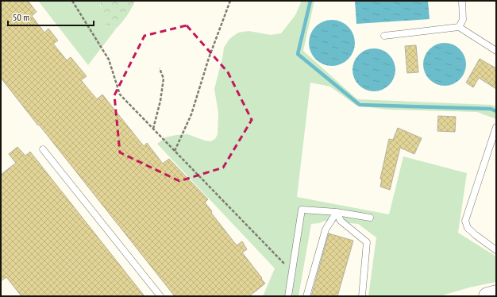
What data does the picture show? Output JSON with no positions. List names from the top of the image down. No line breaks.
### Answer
{"scale_bar":"50 m"}
